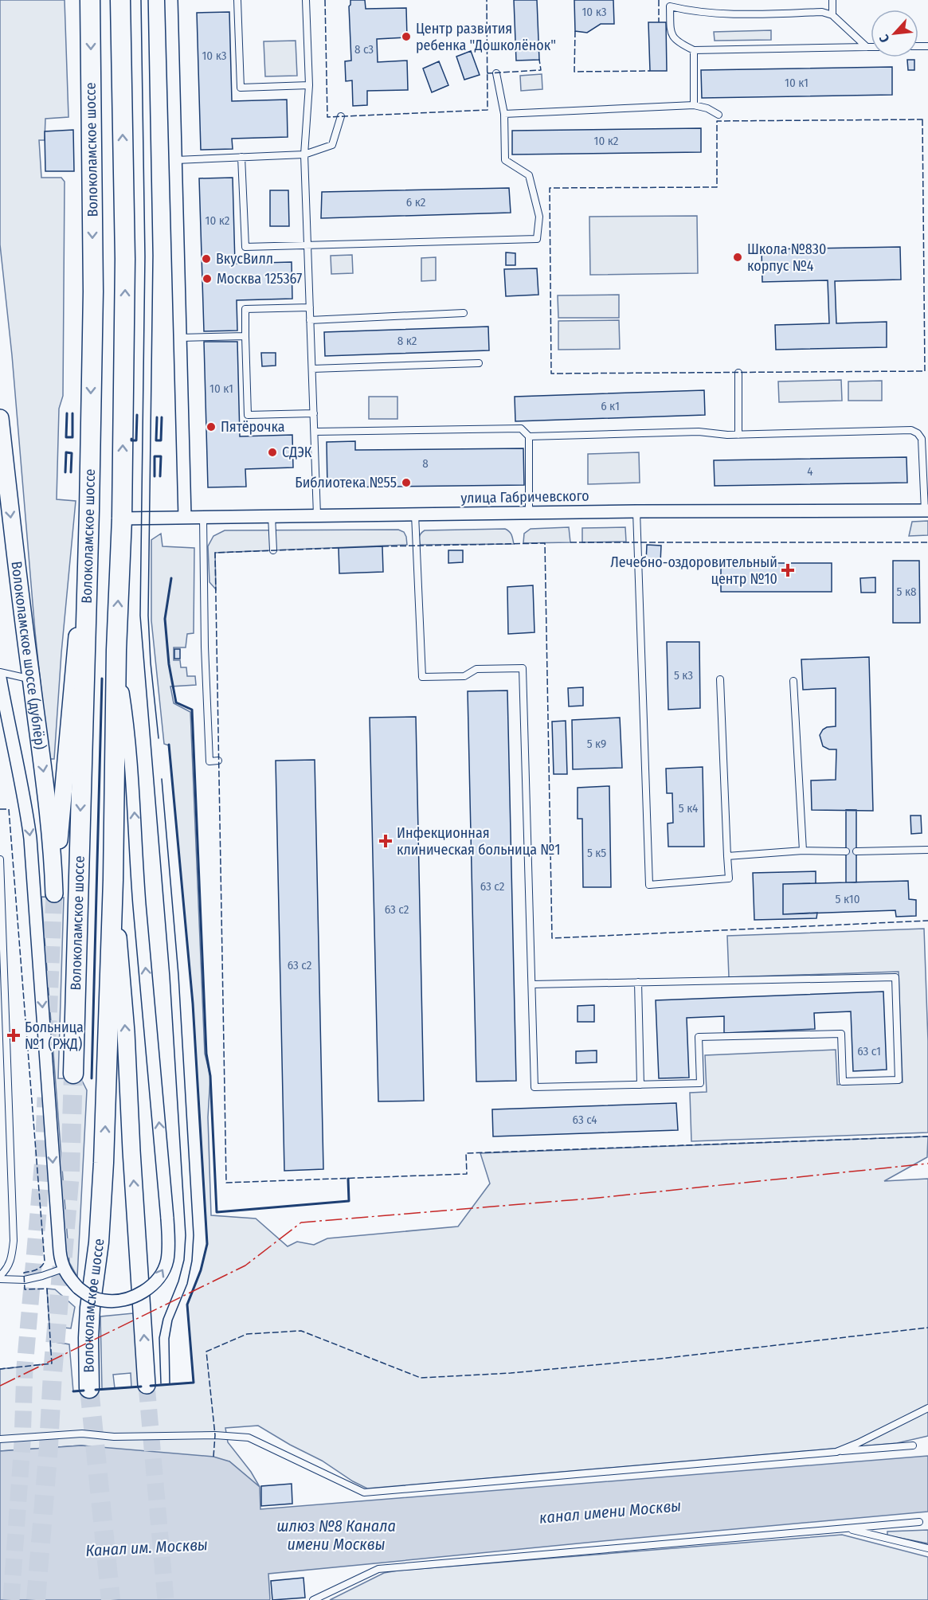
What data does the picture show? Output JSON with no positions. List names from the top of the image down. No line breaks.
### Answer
{"streets":{"main road":["Волоколамское шоссе","Волоколамское шоссе (дублёр)"],"street":["улица Габричевского"]},"crossings":[["Волоколамское шоссе","улица Габричевского"],["Волоколамское шоссе","Волоколамское шоссе (дублёр)"]],"water":["канал имени Москвы","шлюз №8 Канала имени Москвы","Канал им. Москвы"],"places":{"other":["Центр развития ребенка \"Дошколёнок\"","Школа №830 корпус №4","ВкусВилл","Москва 125367","Пятёрочка","СДЭК","Библиотека №55"],"health":["Лечебно-оздоровительный центр №10","Инфекционная клиническая больница №1","Больница №1 (РЖД)"]},"house_numbers":["10 к3","8 с3","10 к3","10 к1","10 к2","6 к2","10 к2","8 к2","10 к1","6 к1","8","4","5 к8","5 к3","5 к9","5 к4","5 к5","63 с2","5 к10","63 с2","63 с2","63 с1","63 с4"],"north":"bottom left"}
